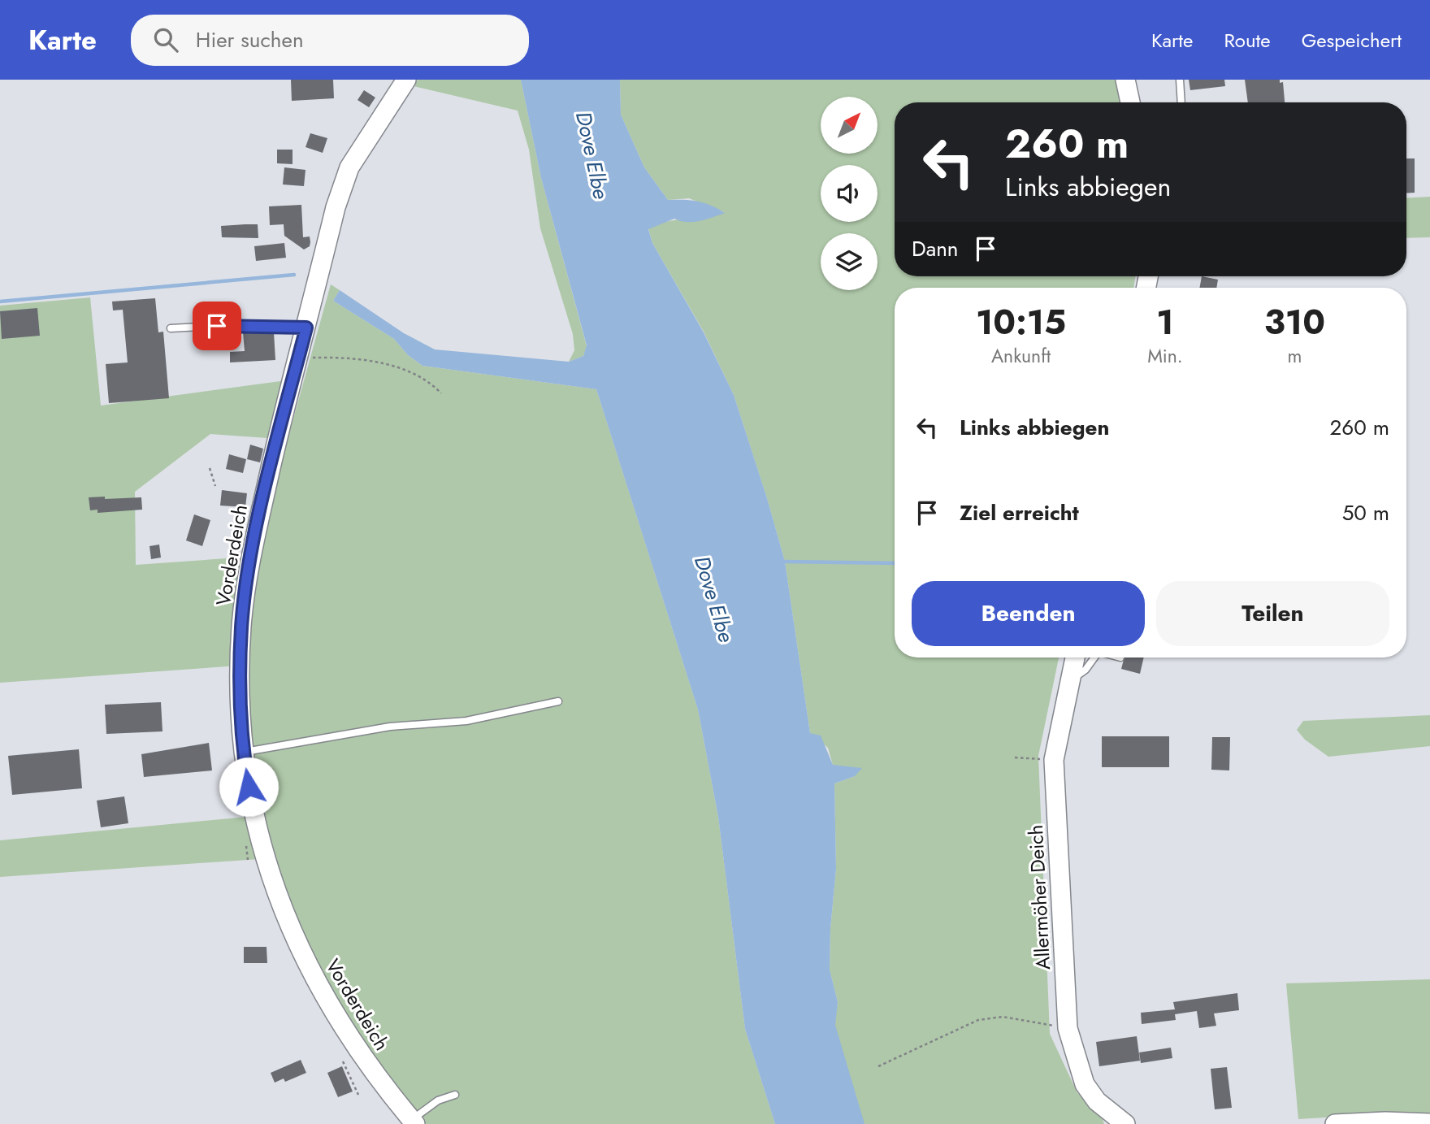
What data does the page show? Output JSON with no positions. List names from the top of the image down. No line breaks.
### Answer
{"streets":{"street":["Vorderdeich","Allermöher Deich"]},"water":["Dove Elbe"],"north":"top right","page":{"header":"Karte","search":"Hier suchen","nav":["Karte","Route","Gespeichert"],"turn":["260 m","Links abbiegen"],"then":"Dann","eta":["10:15","Ankunft","1","Min.","310","m"],"list":[{"name":"Links abbiegen","value":"260 m"},{"name":"Ziel erreicht","value":"50 m"}],"buttons":["Beenden","Teilen"]}}
